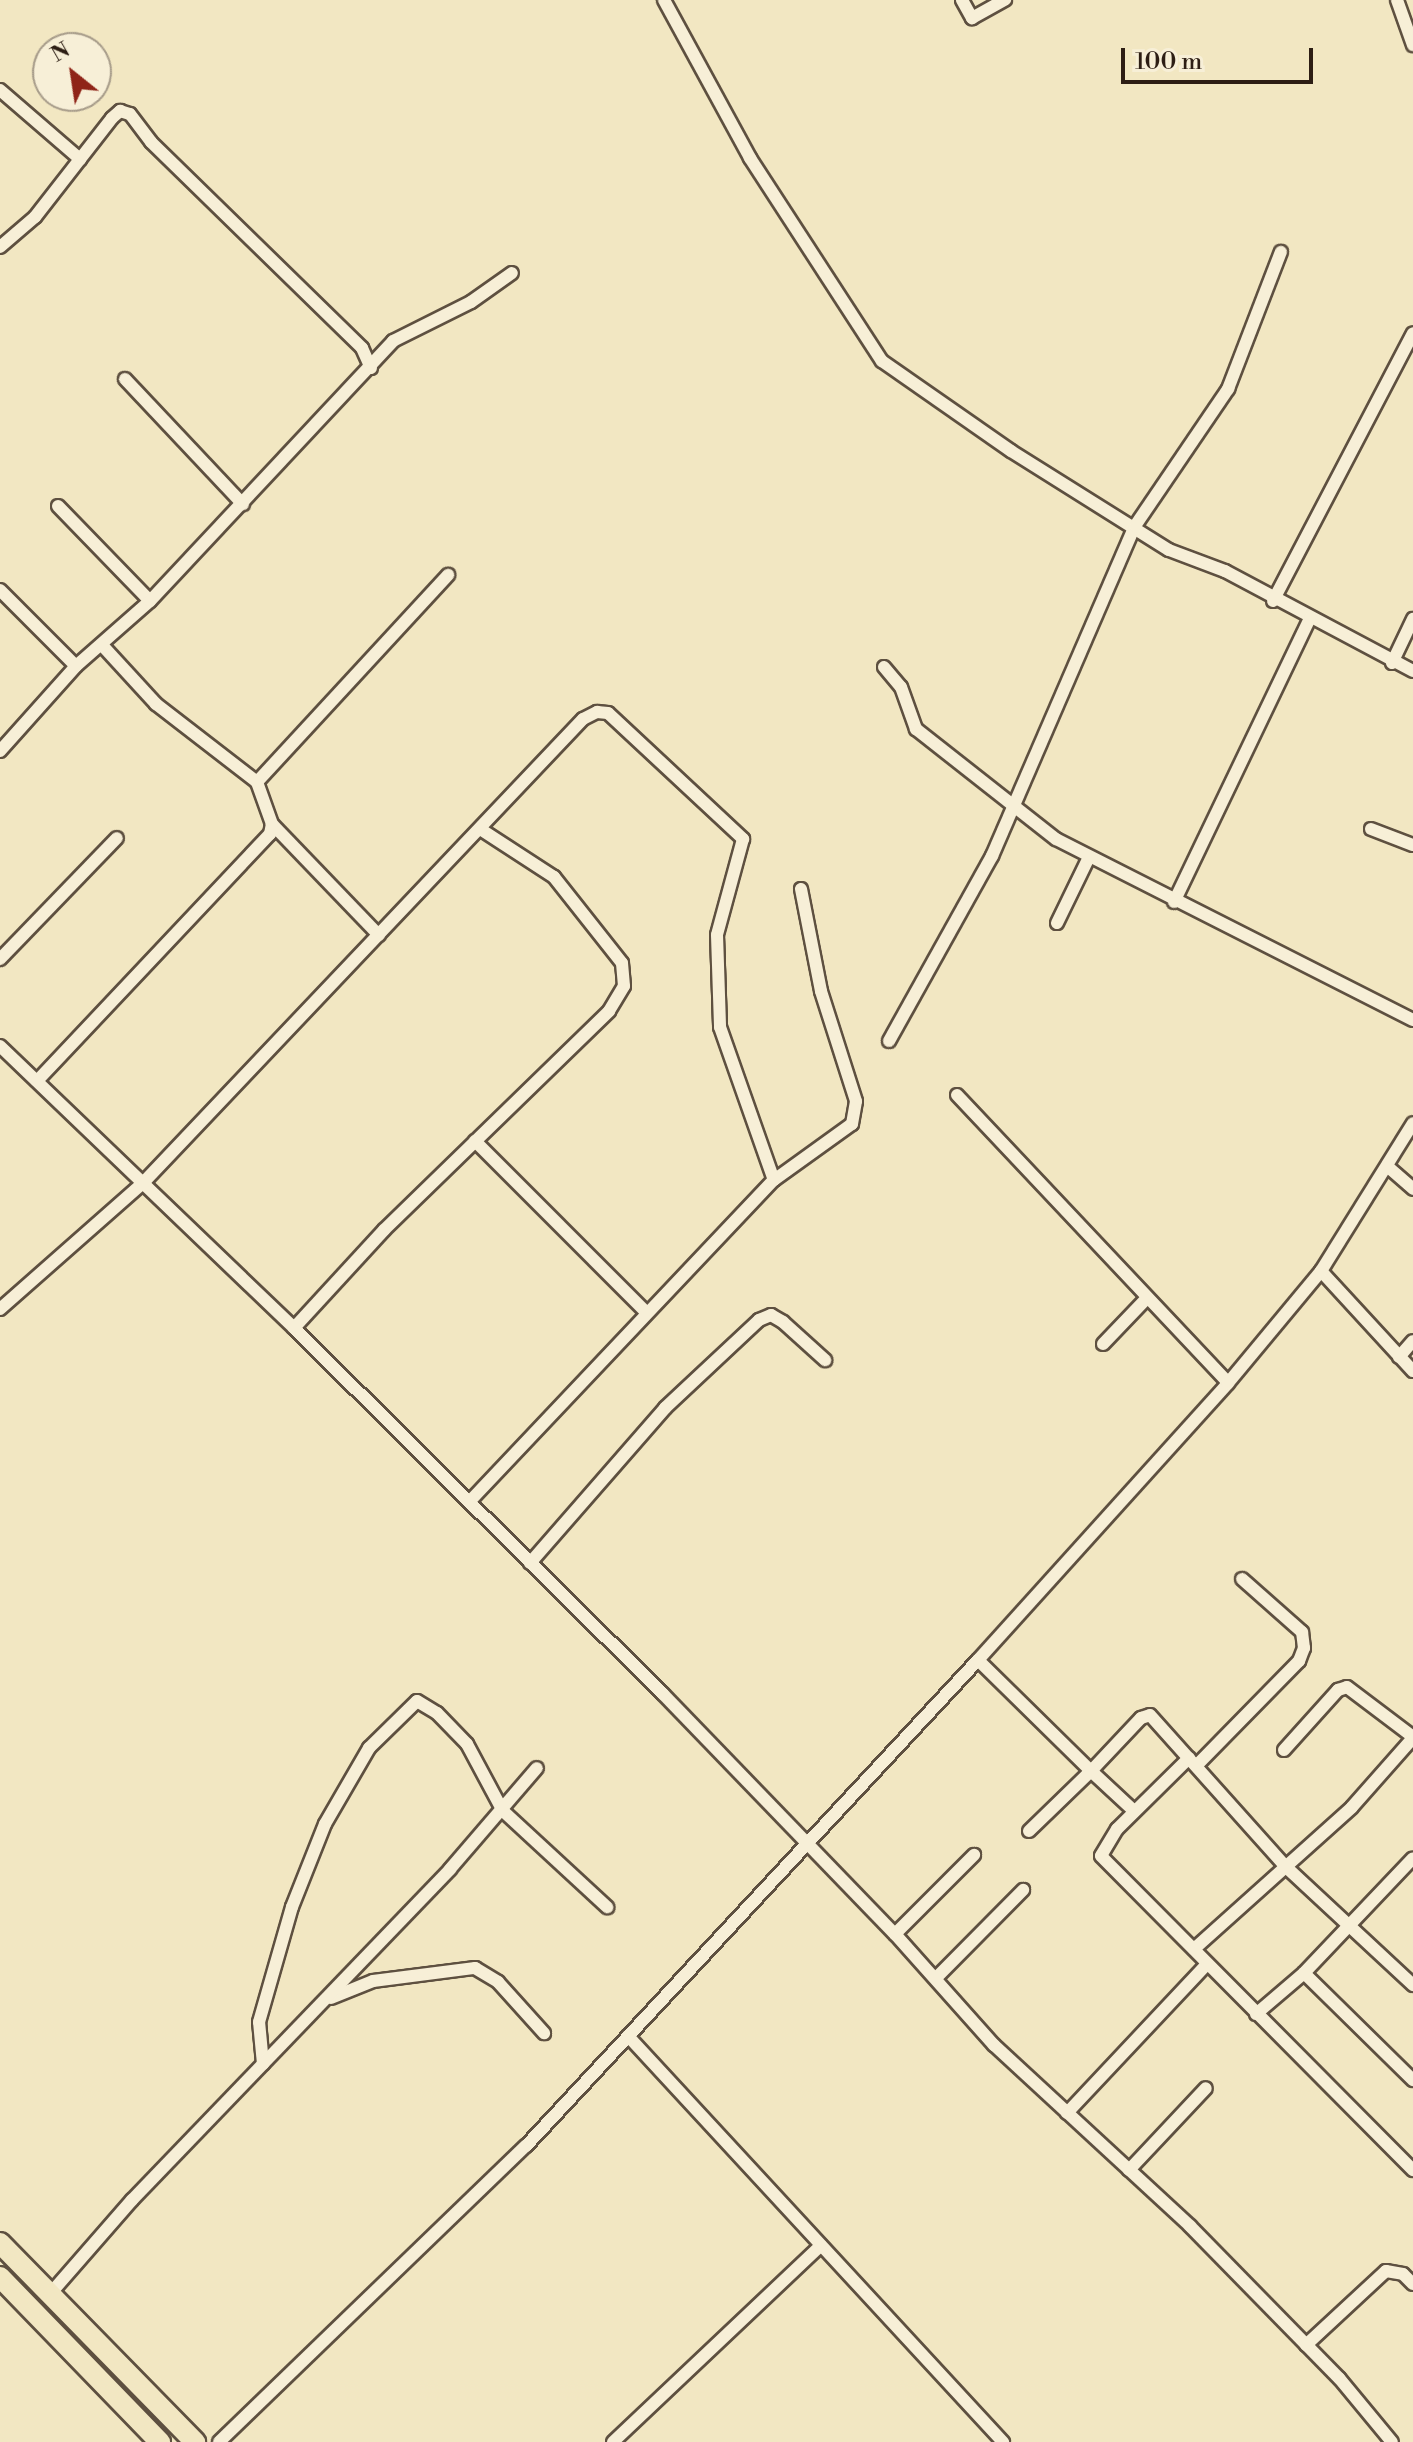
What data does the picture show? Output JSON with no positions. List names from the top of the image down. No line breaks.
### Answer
{"scale_bar":"100 m","north":"top left"}
